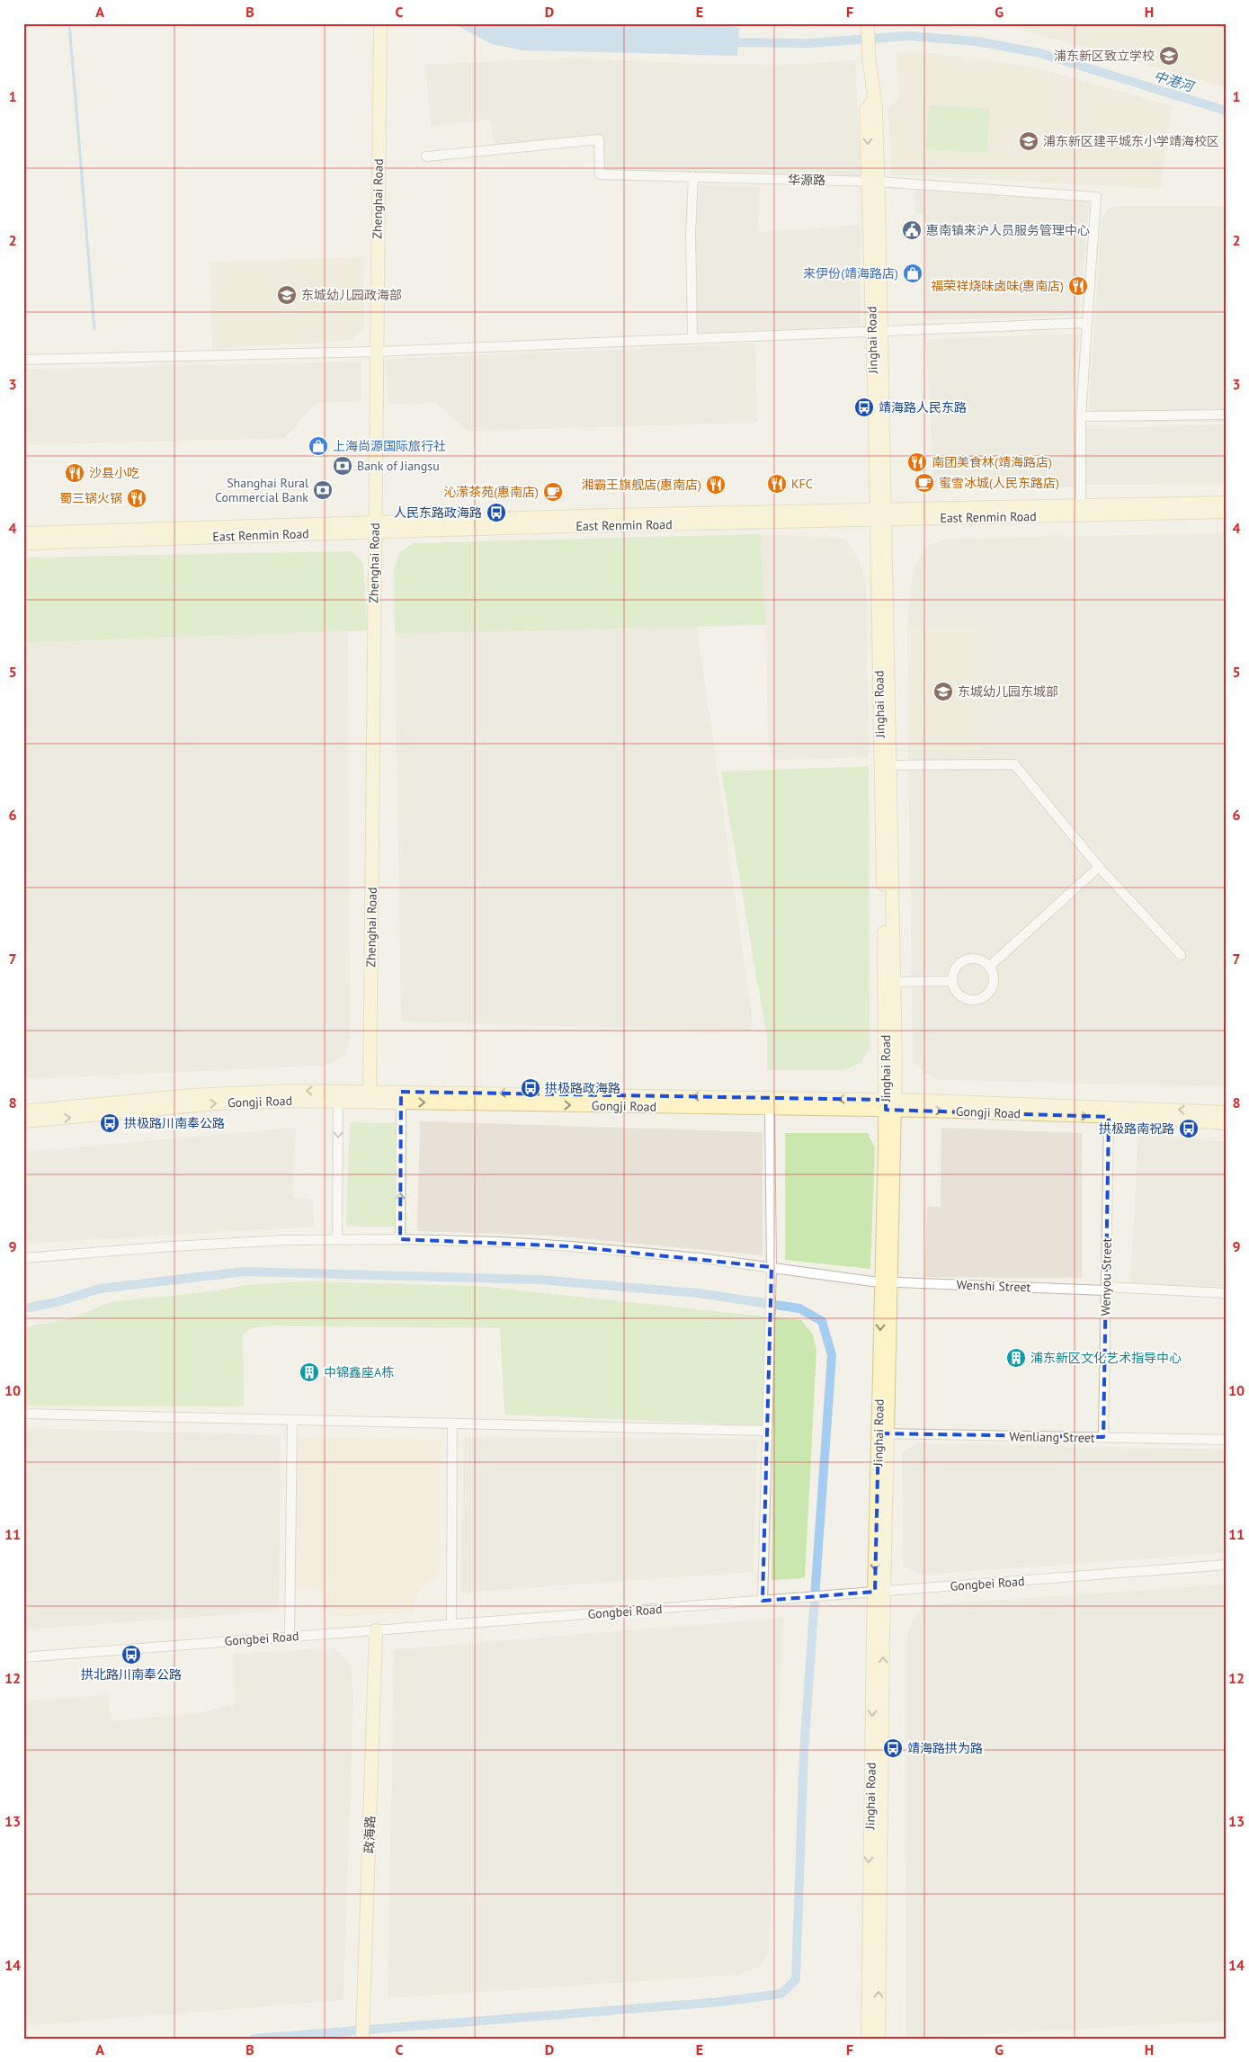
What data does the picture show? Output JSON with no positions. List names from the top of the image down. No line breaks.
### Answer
{"streets":{"street":["华源路","Zhenghai Road","Jinghai Road","East Renmin Road","Gongji Road","Wenyou Street","Wenshi Street","Wenliang Street","Gongbei Road","政海路"]},"crossings":[["华源路","Jinghai Road"],["Zhenghai Road","East Renmin Road"],["Zhenghai Road","Gongji Road"],["Jinghai Road","East Renmin Road"],["Jinghai Road","Gongji Road"],["Jinghai Road","Wenshi Street"],["Jinghai Road","Wenliang Street"],["Jinghai Road","Gongbei Road"],["Gongji Road","Wenyou Street"],["Wenyou Street","Wenshi Street"],["Wenyou Street","Wenliang Street"],["Gongbei Road","政海路"]],"water":["中港河"],"places":{"school or university":["浦东新区致立学校","浦东新区建平城东小学靖海校区","东城幼儿园政海部","东城幼儿园东城部"],"public building":["惠南镇来沪人员服务管理中心"],"shop":["来伊份(靖海路店)","上海尚源国际旅行社"],"restaurant":["福荣祥烧味卤味(惠南店)","南团美食林(靖海路店)","沙县小吃","KFC","湘霸王旗舰店(惠南店)","蜀三锅火锅"],"bus stop":["靖海路人民东路","人民东路政海路","拱极路政海路","拱极路川南奉公路","拱极路南祝路","拱北路川南奉公路","靖海路拱为路"],"bank":["Bank of Jiangsu","Shanghai Rural Commercial Bank"],"cafe":["蜜雪冰城(人民东路店)","沁潆茶苑(惠南店)"],"building":["浦东新区文化艺术指导中心","中锦鑫座A栋"]},"grid":{"columns":["A","B","C","D","E","F","G","H"],"rows":["1","2","3","4","5","6","7","8","9","10","11","12","13","14"]}}
